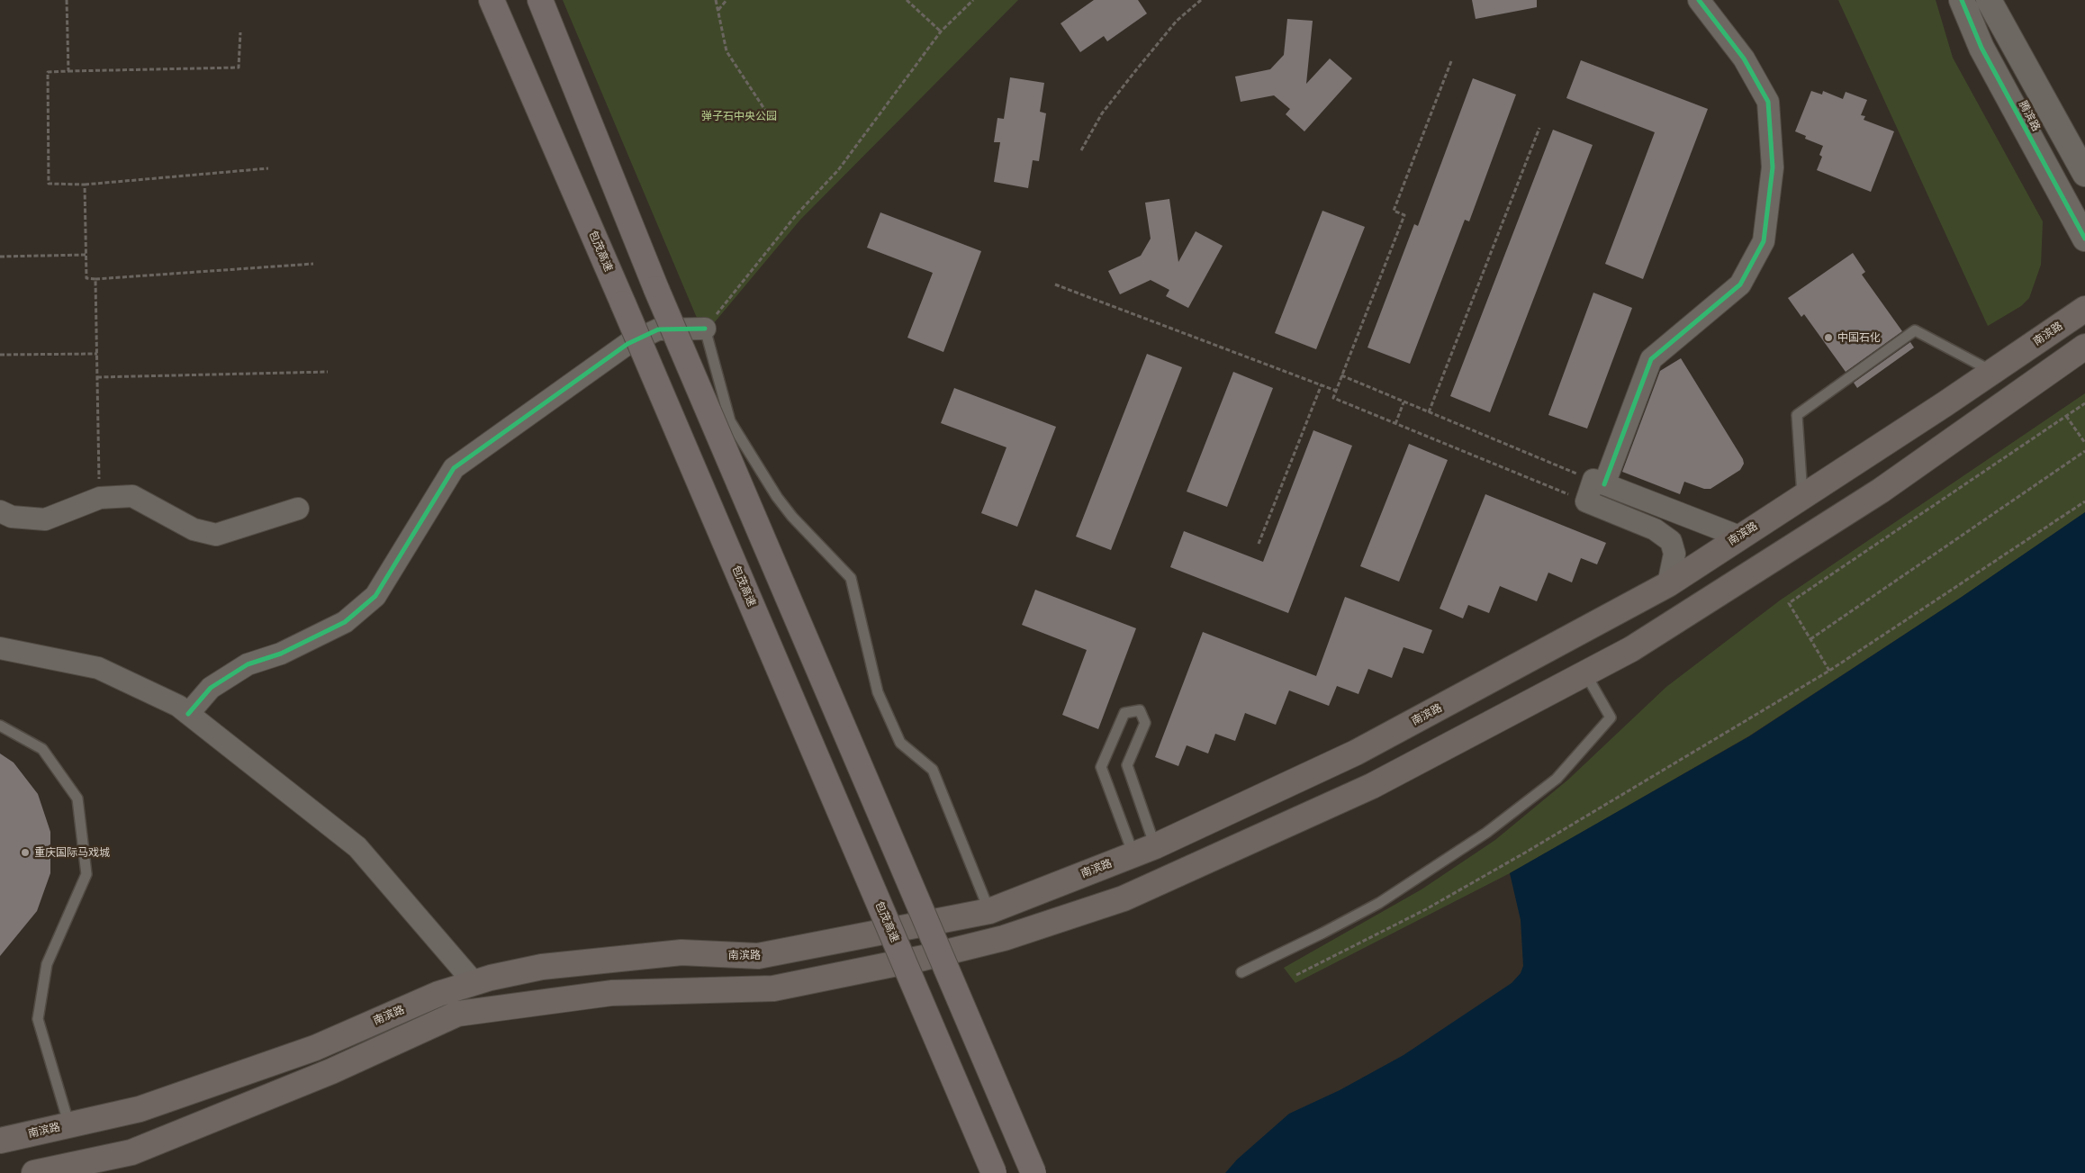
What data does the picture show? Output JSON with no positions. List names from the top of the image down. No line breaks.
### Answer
{"streets":{"highway":["包茂高速"],"main road":["南滨路"],"street":["腾滨路"]},"parks":["弹子石中央公园"],"places":["中国石化","重庆国际马戏城"]}
